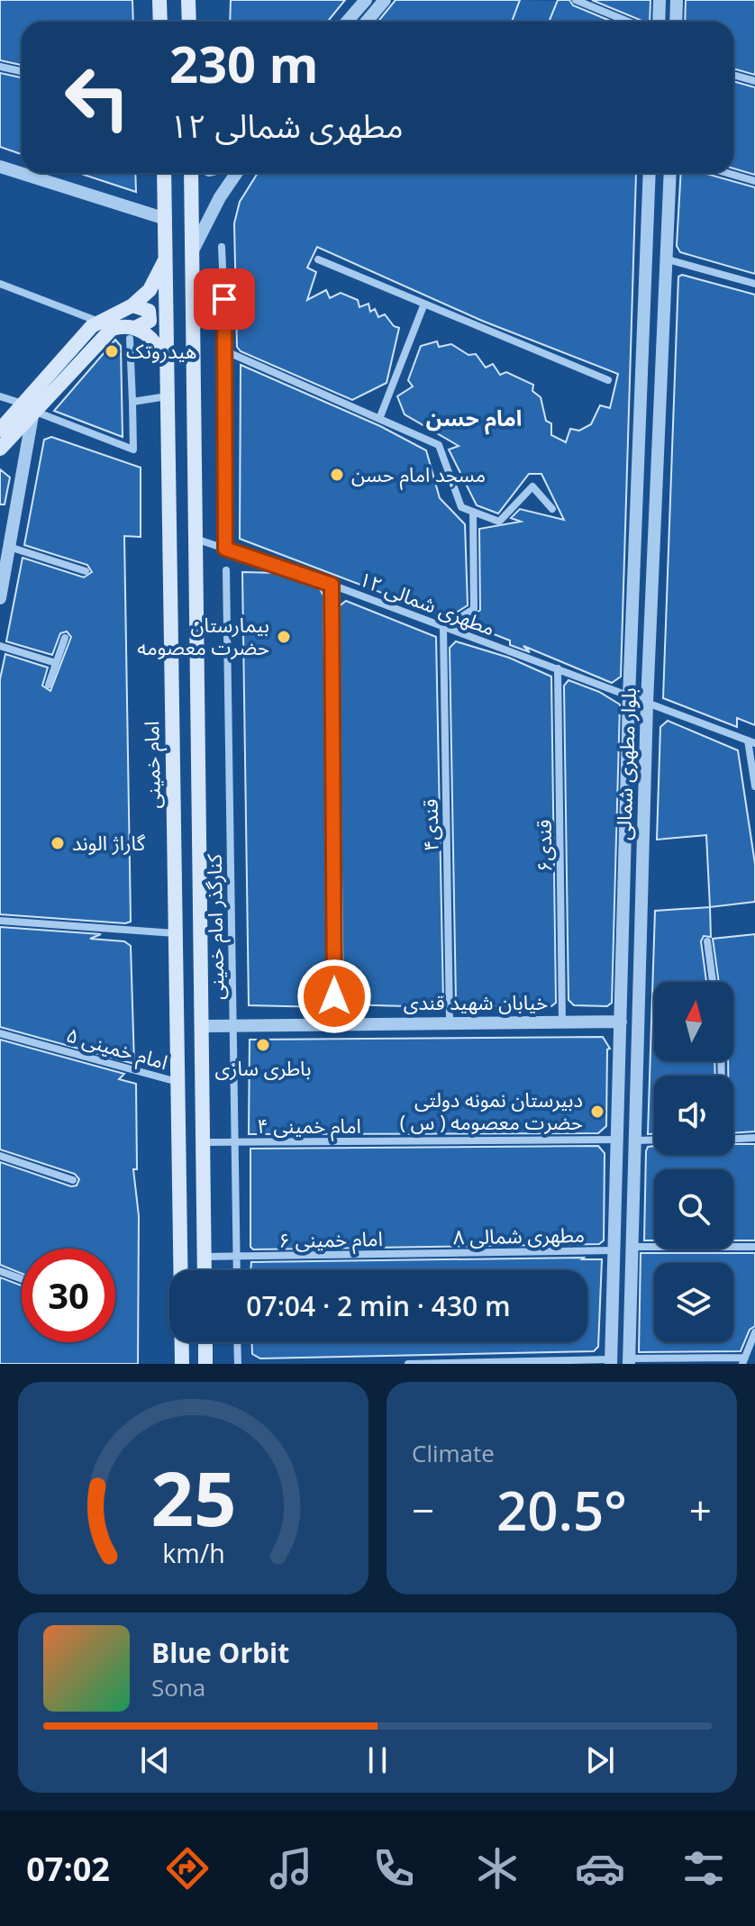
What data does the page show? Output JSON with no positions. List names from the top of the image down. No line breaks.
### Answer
{"streets":{"main road":["امام خمینی"],"street":["مطهری شمالی ۱۲","بلوار مطهری شمالی","قندی۴","قندی۶","کنارگذر امام خمینی","خیابان شهید قندی","امام خمینی ۵","امام خمینی ۴","مطهری شمالی ۸","امام خمینی ۶"]},"crossings":[["مطهری شمالی ۱۲","بلوار مطهری شمالی"],["مطهری شمالی ۱۲","قندی۴"],["مطهری شمالی ۱۲","قندی۶"],["بلوار مطهری شمالی","خیابان شهید قندی"],["بلوار مطهری شمالی","امام خمینی ۴"],["بلوار مطهری شمالی","مطهری شمالی ۸"],["امام خمینی","امام خمینی ۵"],["قندی۴","خیابان شهید قندی"],["قندی۶","خیابان شهید قندی"],["کنارگذر امام خمینی","خیابان شهید قندی"],["کنارگذر امام خمینی","امام خمینی ۴"],["کنارگذر امام خمینی","امام خمینی ۶"],["مطهری شمالی ۸","امام خمینی ۶"]],"districts":["امام حسن"],"places":["هیدروتک","مسجد امام حسن","بیمارستان حضرت معصومه","گاراژ الوند","باطری سازی","دبیرستان نمونه دولتی حضرت معصومه ( س )"],"north":"top","page":{"turn":["230 m","مطهری شمالی ۱۲"],"limit":"30","trip":"07:04 · 2 min · 430 m","tile":"Climate","heat":["−","20.5°","+"],"song":["Blue Orbit","Sona"],"tabs":"07:02","gauge":["25","km/h"]}}
